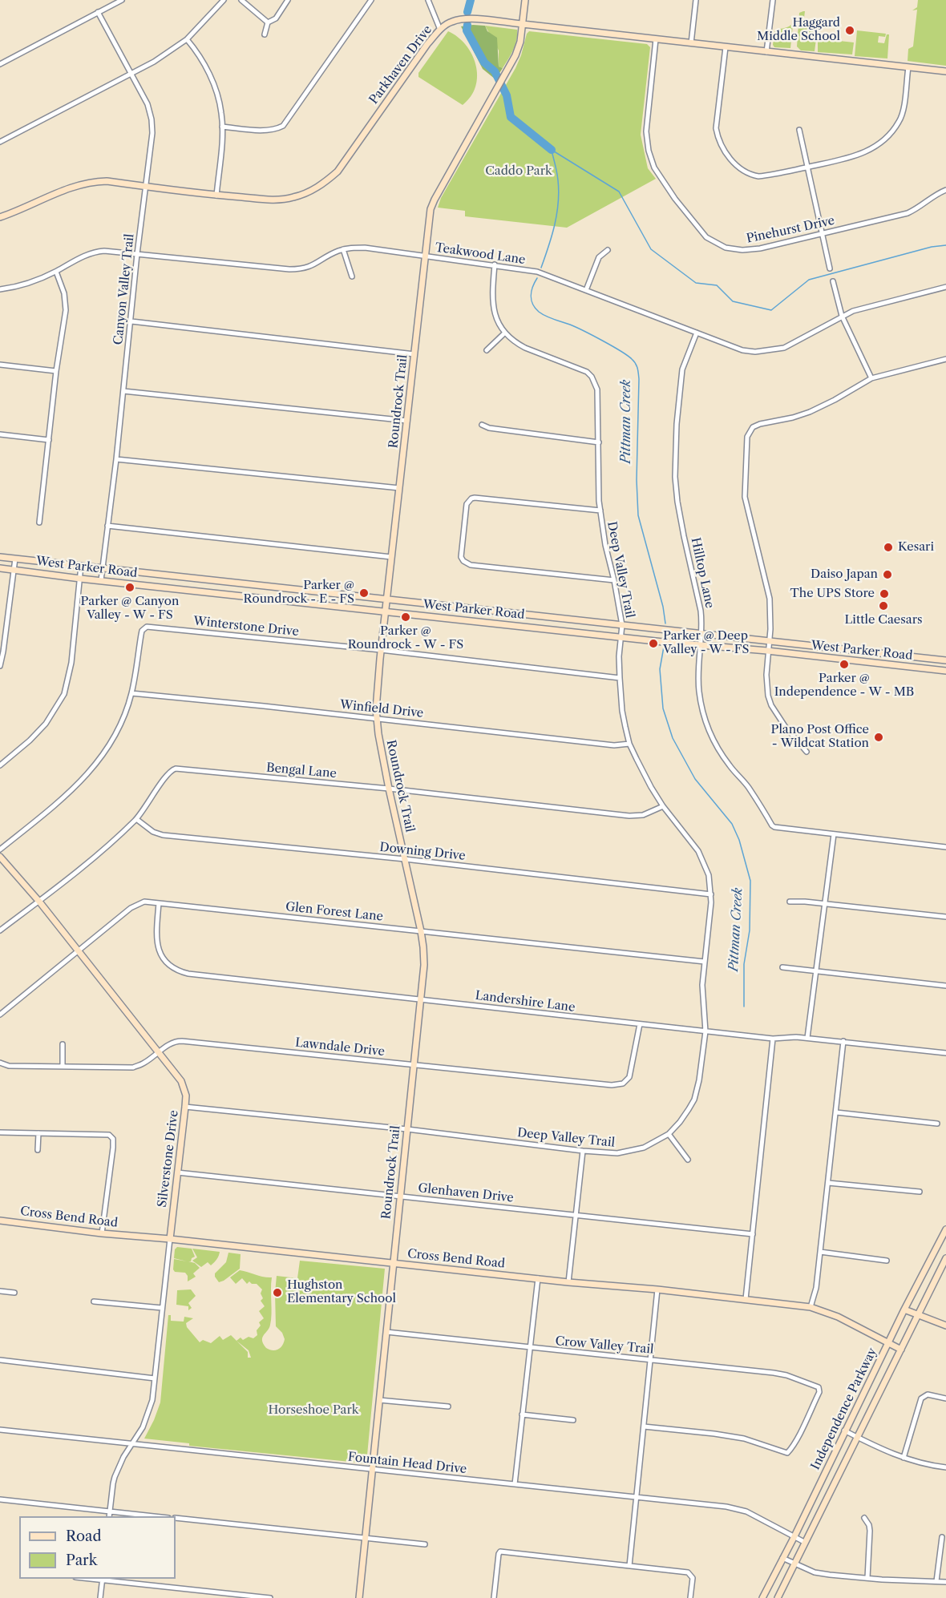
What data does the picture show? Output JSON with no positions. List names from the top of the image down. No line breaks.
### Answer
{"streets":{"street":["Parkhaven Drive","Pinehurst Drive","Teakwood Lane","Canyon Valley Trail","Roundrock Trail","West Parker Road","Deep Valley Trail","Hilltop Lane","Winterstone Drive","Winfield Drive","Bengal Lane","Downing Drive","Glen Forest Lane","Landershire Lane","Lawndale Drive","Silverstone Drive","Glenhaven Drive","Cross Bend Road","Crow Valley Trail","Independence Parkway","Fountain Head Drive"]},"crossings":[["Parkhaven Drive","Pinehurst Drive"],["Parkhaven Drive","Canyon Valley Trail"],["Parkhaven Drive","Roundrock Trail"],["Teakwood Lane","Canyon Valley Trail"],["Teakwood Lane","Roundrock Trail"],["Teakwood Lane","Deep Valley Trail"],["Teakwood Lane","Hilltop Lane"],["Canyon Valley Trail","West Parker Road"],["Roundrock Trail","West Parker Road"],["Roundrock Trail","Deep Valley Trail"],["Roundrock Trail","Winterstone Drive"],["Roundrock Trail","Winfield Drive"],["Roundrock Trail","Bengal Lane"],["Roundrock Trail","Downing Drive"],["Roundrock Trail","Glen Forest Lane"],["Roundrock Trail","Landershire Lane"],["Roundrock Trail","Lawndale Drive"],["Roundrock Trail","Glenhaven Drive"],["Roundrock Trail","Cross Bend Road"],["Roundrock Trail","Crow Valley Trail"],["Roundrock Trail","Fountain Head Drive"],["West Parker Road","Deep Valley Trail"],["West Parker Road","Hilltop Lane"],["Deep Valley Trail","Winterstone Drive"],["Deep Valley Trail","Winfield Drive"],["Deep Valley Trail","Bengal Lane"],["Deep Valley Trail","Downing Drive"],["Deep Valley Trail","Glen Forest Lane"],["Deep Valley Trail","Landershire Lane"],["Deep Valley Trail","Silverstone Drive"],["Winterstone Drive","Winfield Drive"],["Bengal Lane","Downing Drive"],["Bengal Lane","Silverstone Drive"],["Glen Forest Lane","Landershire Lane"],["Glen Forest Lane","Silverstone Drive"],["Landershire Lane","Lawndale Drive"],["Lawndale Drive","Silverstone Drive"],["Silverstone Drive","Glenhaven Drive"],["Silverstone Drive","Cross Bend Road"],["Silverstone Drive","Fountain Head Drive"],["Cross Bend Road","Independence Parkway"],["Independence Parkway","Fountain Head Drive"]],"water":["Pittman Creek"],"parks":["Caddo Park","Horseshoe Park"],"places":["Haggard Middle School","Kesari","Daiso Japan","Parker @ Canyon Valley - W - FS","Parker @ Roundrock - E - FS","The UPS Store","Little Caesars","Parker @ Roundrock - W - FS","Parker @ Deep Valley - W - FS","Parker @ Independence - W - MB","Plano Post Office - Wildcat Station","Hughston Elementary School"],"legend":["Road","Park"]}
